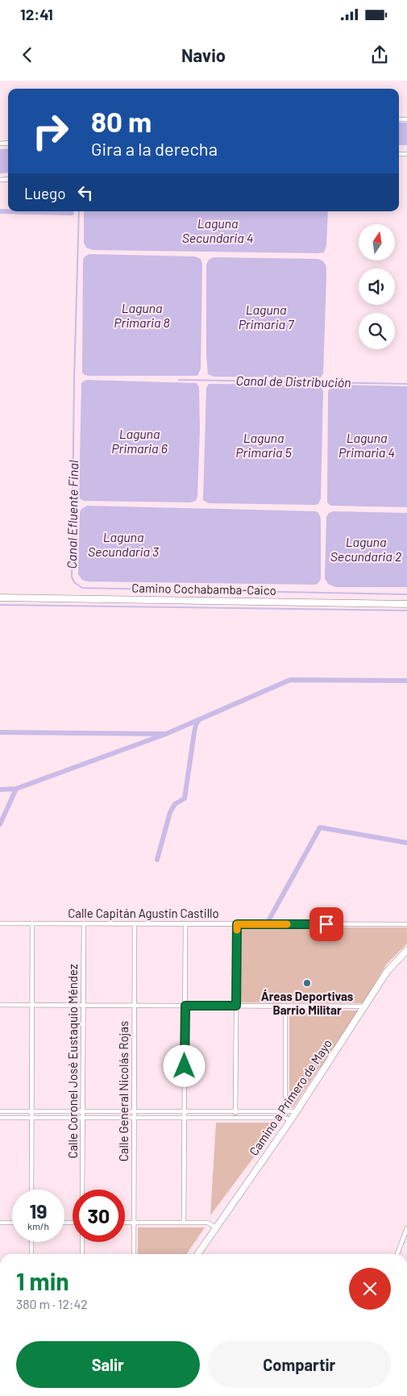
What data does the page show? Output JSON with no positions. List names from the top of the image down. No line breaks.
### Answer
{"streets":{"main road":["Camino Cochabamba-Caico","Camino a Primero de Mayo"],"street":["Calle Capitán Agustín Castillo","Calle Coronel José Eustaquio Méndez","Calle General Nicolás Rojas"]},"crossings":[["Calle Capitán Agustín Castillo","Calle Coronel José Eustaquio Méndez"],["Calle Capitán Agustín Castillo","Calle General Nicolás Rojas"]],"water":["Laguna Secundaria 4","Laguna Primaria 8","Laguna Primaria 7","Canal de Distribución","Laguna Primaria 6","Laguna Primaria 5","Laguna Primaria 4","Canal Efluente Final","Laguna Secundaria 3","Laguna Secundaria 2"],"places":["Áreas Deportivas Barrio Militar"],"north":"top","page":{"status":"12:41","header":"Navio","turn":["80 m","Gira a la derecha"],"then":"Luego","speed":"19 km/h","limit":"30","heading":["1 min","380 m · 12:42"],"buttons":["Salir","Compartir"]}}
